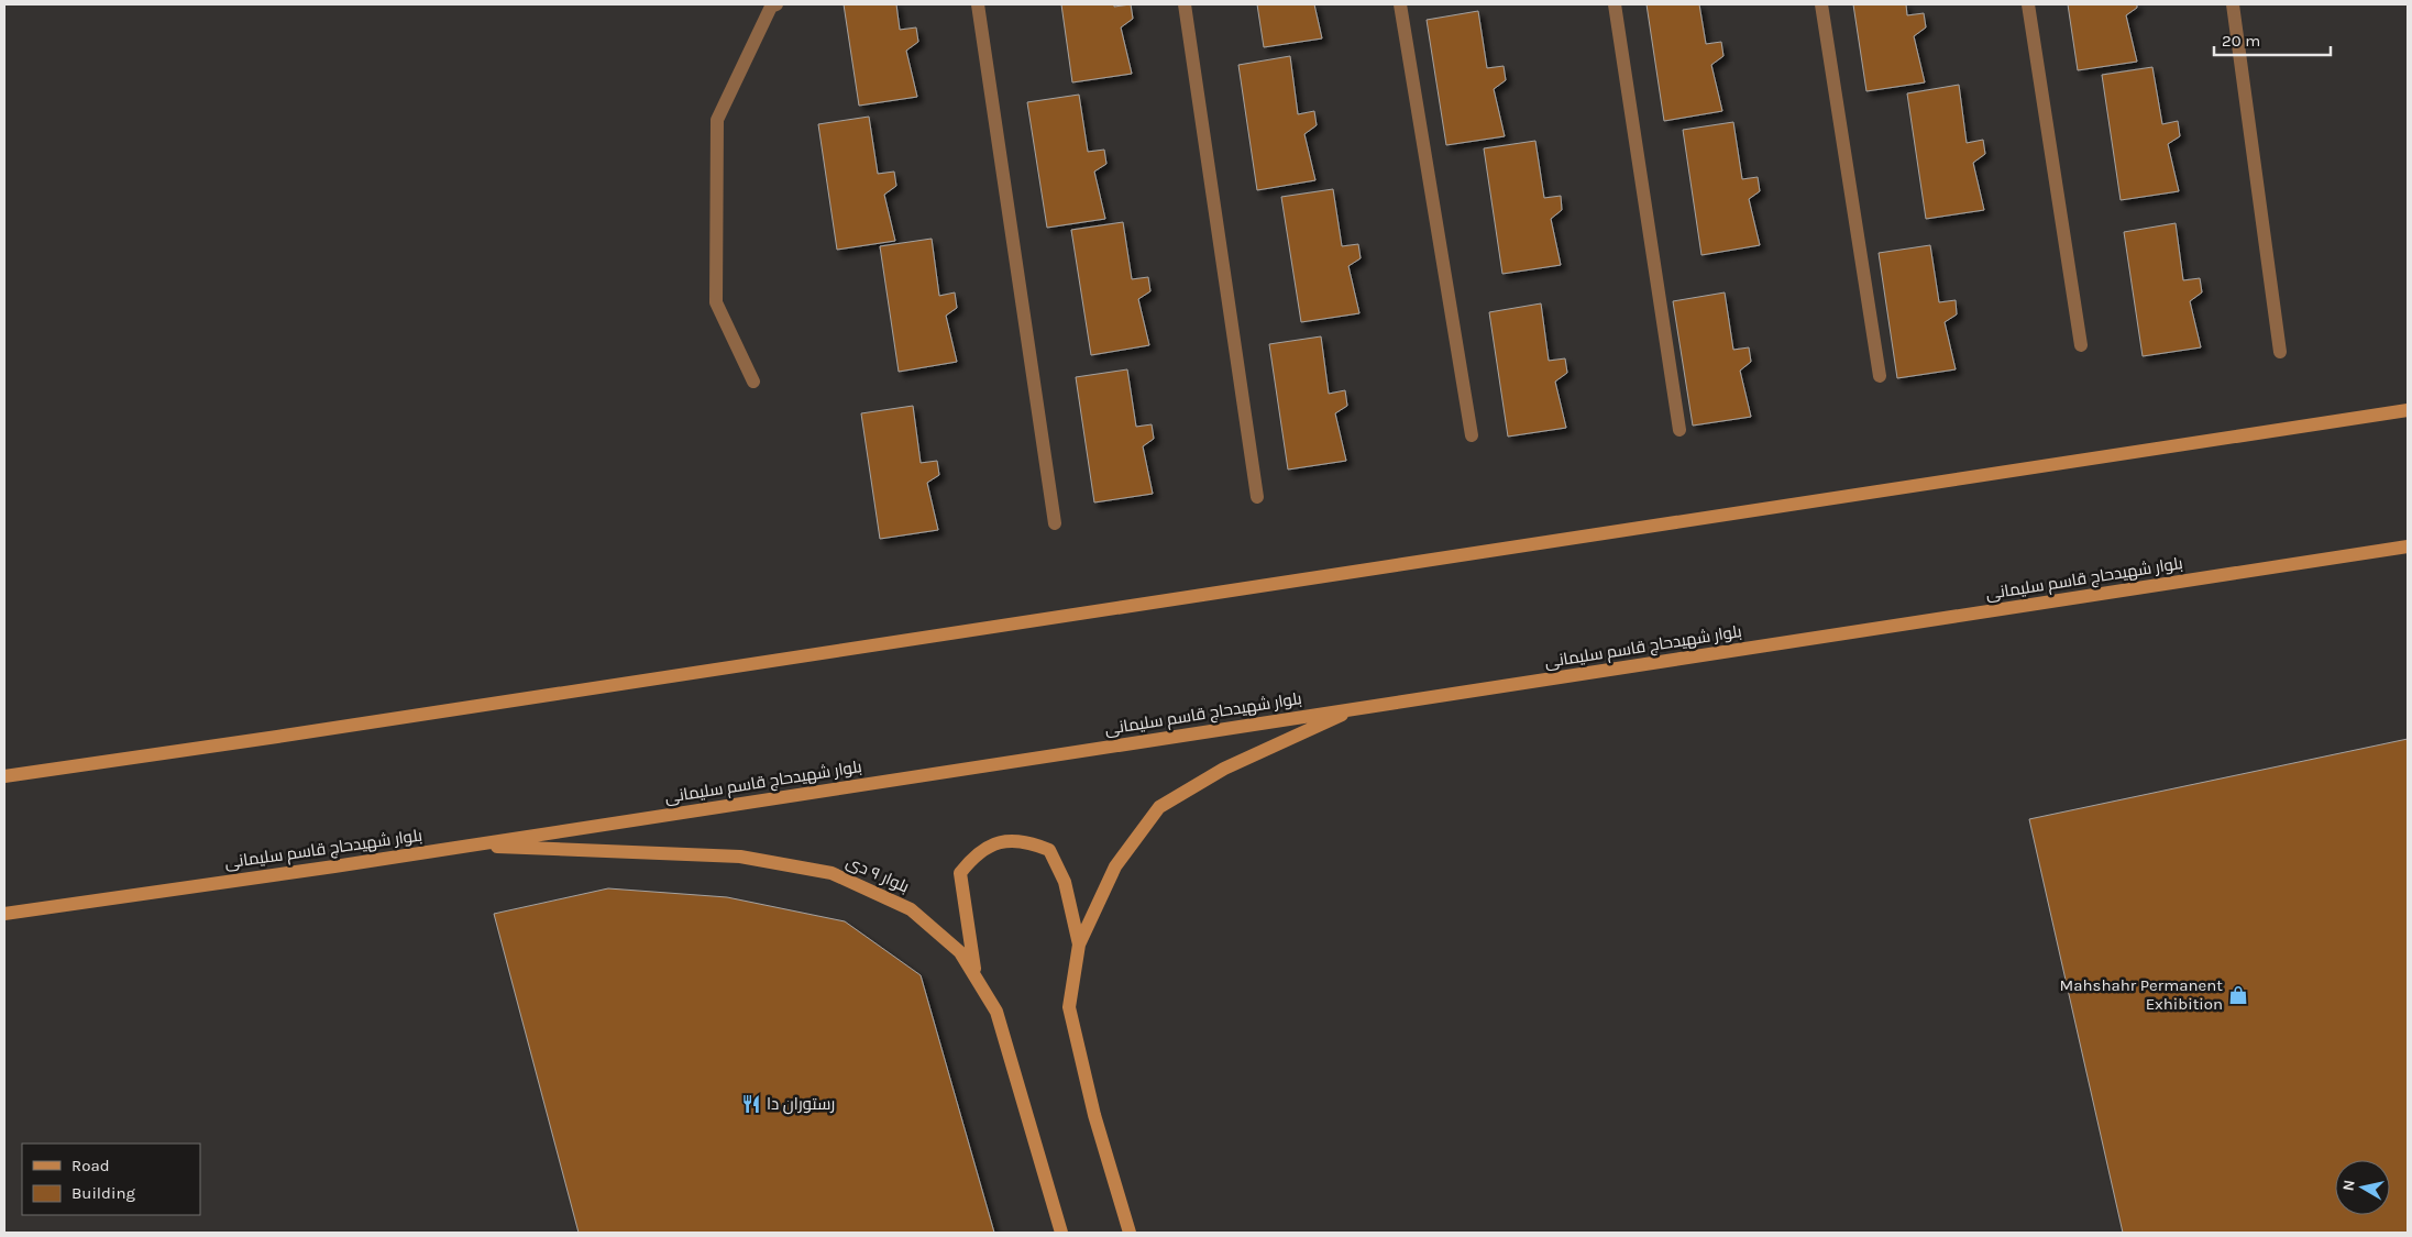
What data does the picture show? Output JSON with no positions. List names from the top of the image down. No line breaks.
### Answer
{"streets":{"main road":["بلوار شهیدحاج قاسم سلیمانی","بلوار ۹ دی"]},"crossings":[["بلوار شهیدحاج قاسم سلیمانی","بلوار ۹ دی"]],"places":{"shop":["Mahshahr Permanent Exhibition"],"restaurant":["رستوران دا"]},"legend":["Road","Building"],"scale_bar":"20 m","north":"left"}
